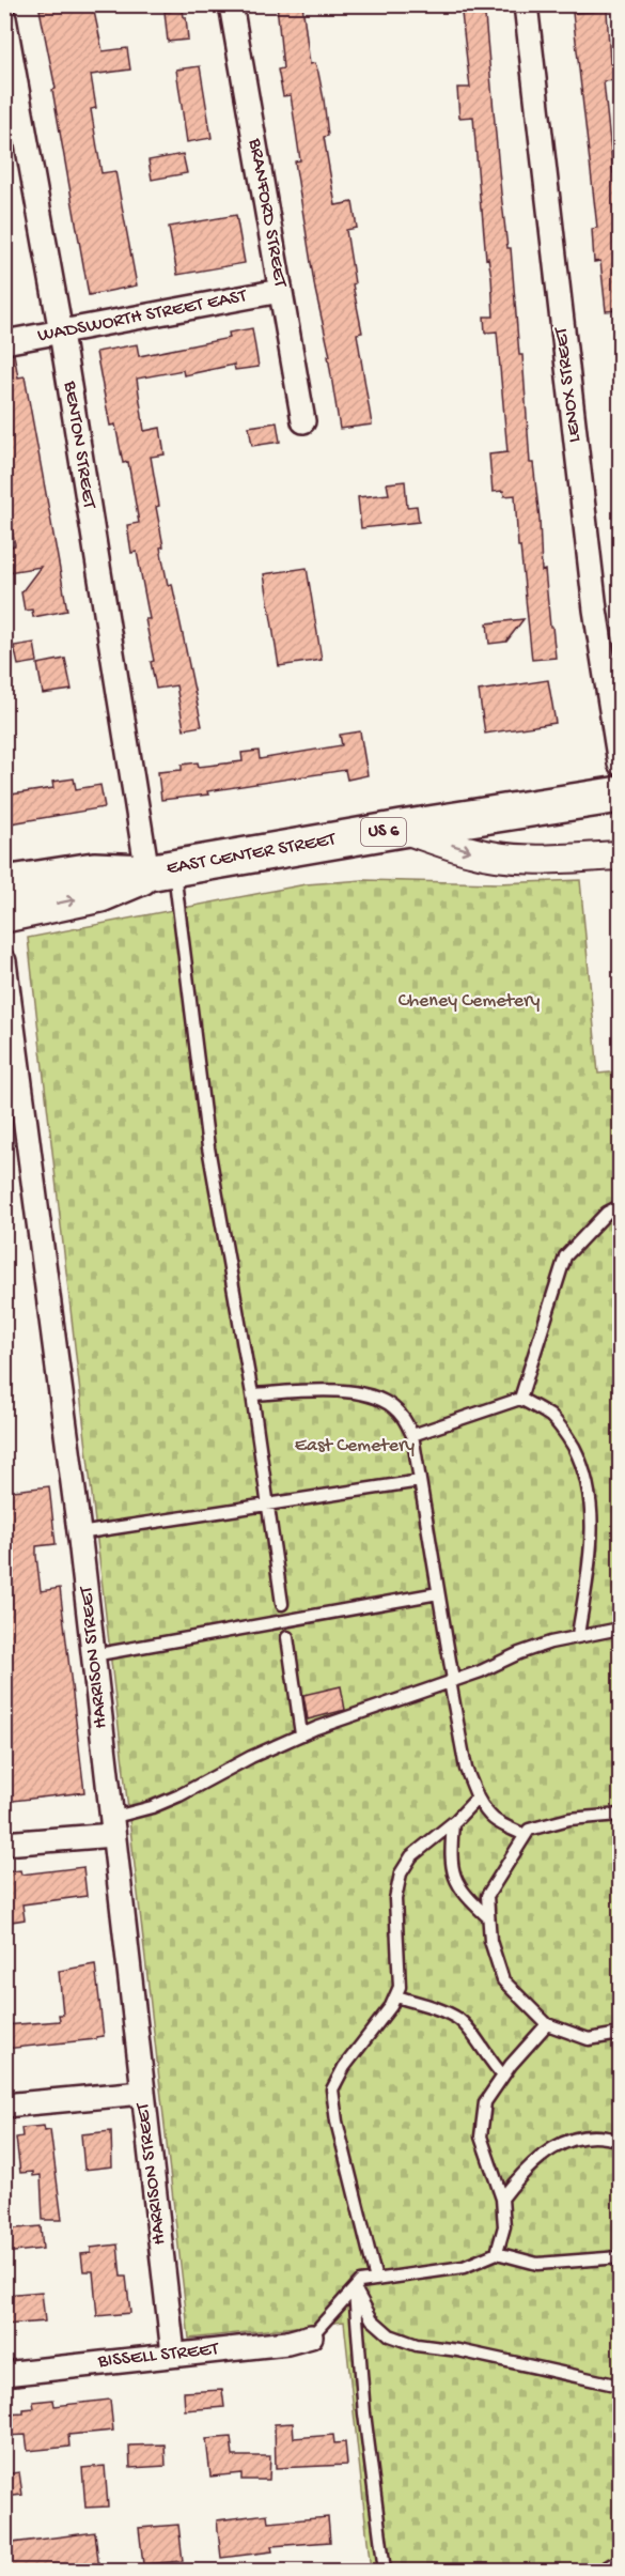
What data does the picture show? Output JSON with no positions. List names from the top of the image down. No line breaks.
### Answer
{"streets":{"main road":["US 6","EAST CENTER STREET"],"street":["BRANFORD STREET","WADSWORTH STREET EAST","LENOX STREET","BENTON STREET","HARRISON STREET","BISSELL STREET"]},"crossings":[["BRANFORD STREET","WADSWORTH STREET EAST"],["WADSWORTH STREET EAST","BENTON STREET"],["BENTON STREET","EAST CENTER STREET"],["HARRISON STREET","BISSELL STREET"]],"parks":["Cheney Cemetery","East Cemetery"]}
